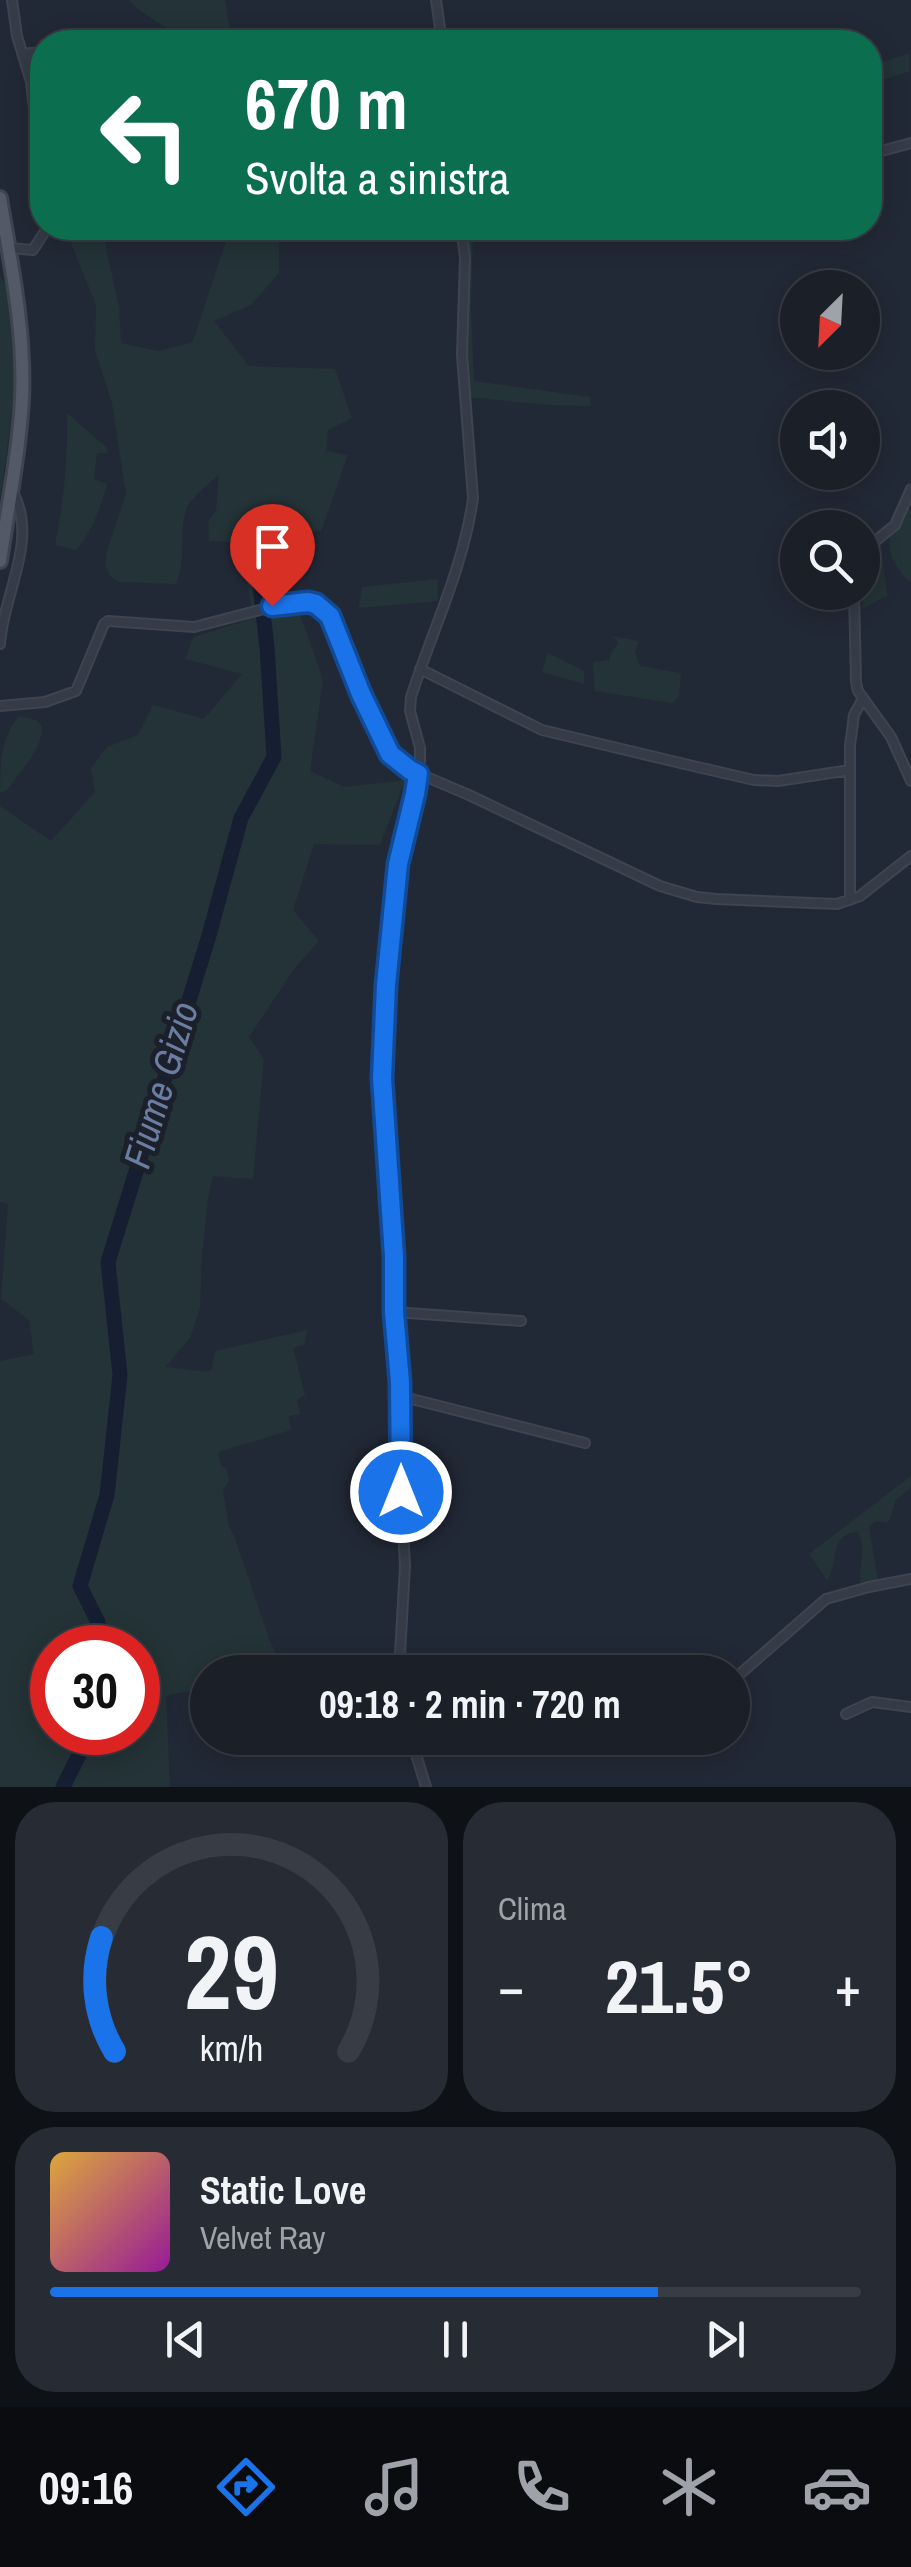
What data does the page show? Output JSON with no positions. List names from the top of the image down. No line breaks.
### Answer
{"water":["Fiume Gizio"],"north":"bottom left","page":{"turn":["670 m","Svolta a sinistra"],"limit":"30","trip":"09:18 · 2 min · 720 m","tile":"Clima","heat":["−","21.5°","+"],"song":["Static Love","Velvet Ray"],"tabs":"09:16","gauge":["29","km/h"]}}
